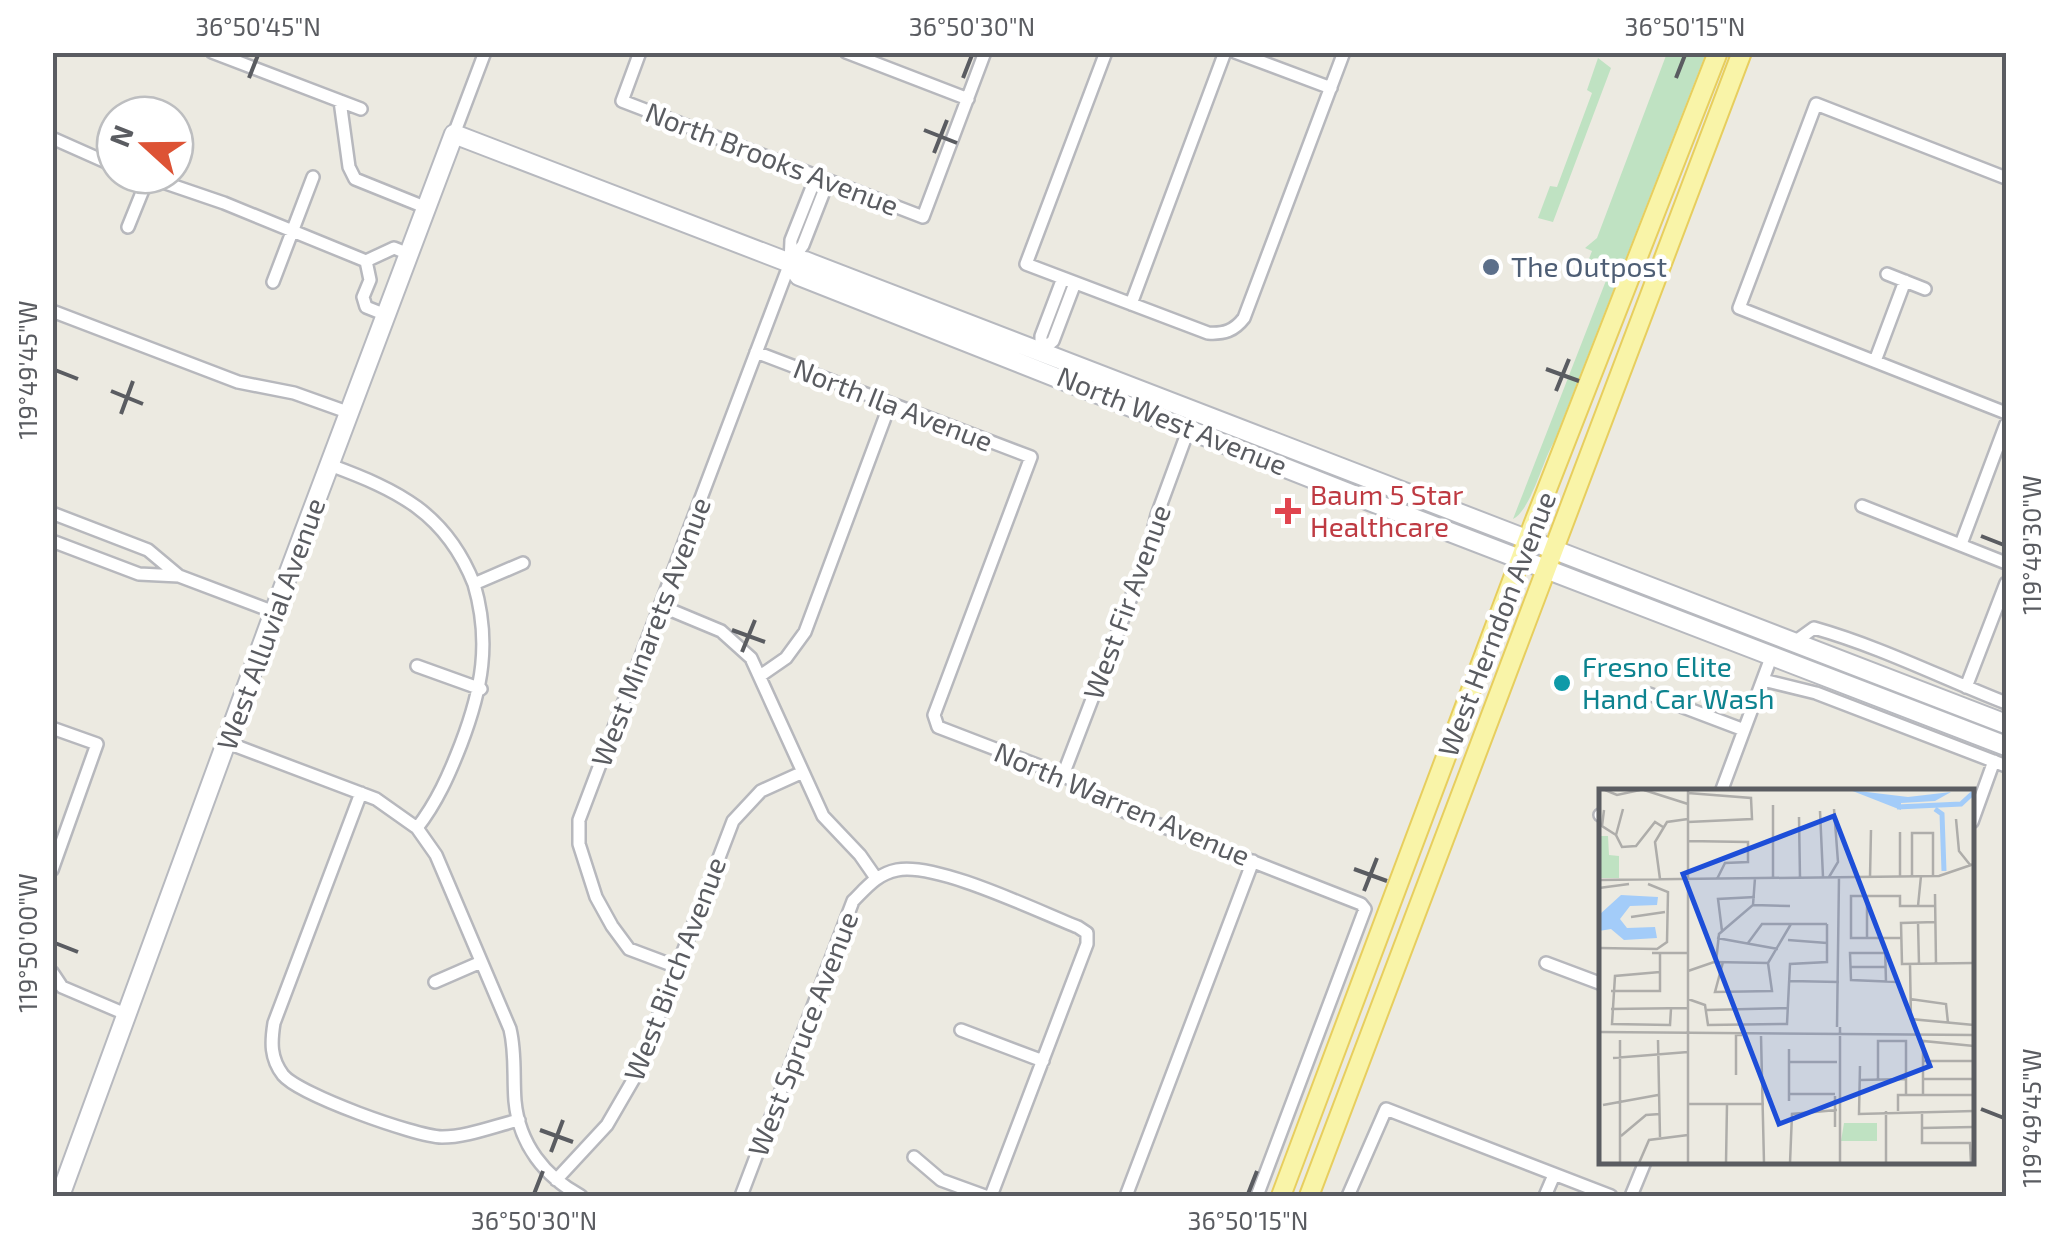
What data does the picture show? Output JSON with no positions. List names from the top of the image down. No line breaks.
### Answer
{"streets":{"main road":["West Herndon Avenue"],"street":["North Brooks Avenue","North Ila Avenue","North West Avenue","West Fir Avenue","West Alluvial Avenue","West Minarets Avenue","North Warren Avenue","West Birch Avenue","West Spruce Avenue"]},"crossings":[["North Brooks Avenue","West Minarets Avenue"],["North Ila Avenue","West Minarets Avenue"],["North Ila Avenue","North Warren Avenue"],["North West Avenue","West Fir Avenue"],["North West Avenue","West Alluvial Avenue"],["North West Avenue","West Herndon Avenue"],["North West Avenue","West Minarets Avenue"],["West Fir Avenue","North Warren Avenue"],["West Minarets Avenue","West Birch Avenue"]],"places":{"other":["The Outpost","Fresno Elite Hand Car Wash"],"health":["Baum 5 Star Healthcare"]},"north":"left","coordinates":["36°50'45\"N","36°50'30\"N","36°50'15\"N","119°49'45\"W","119°49'30\"W","119°50'00\"W"]}
